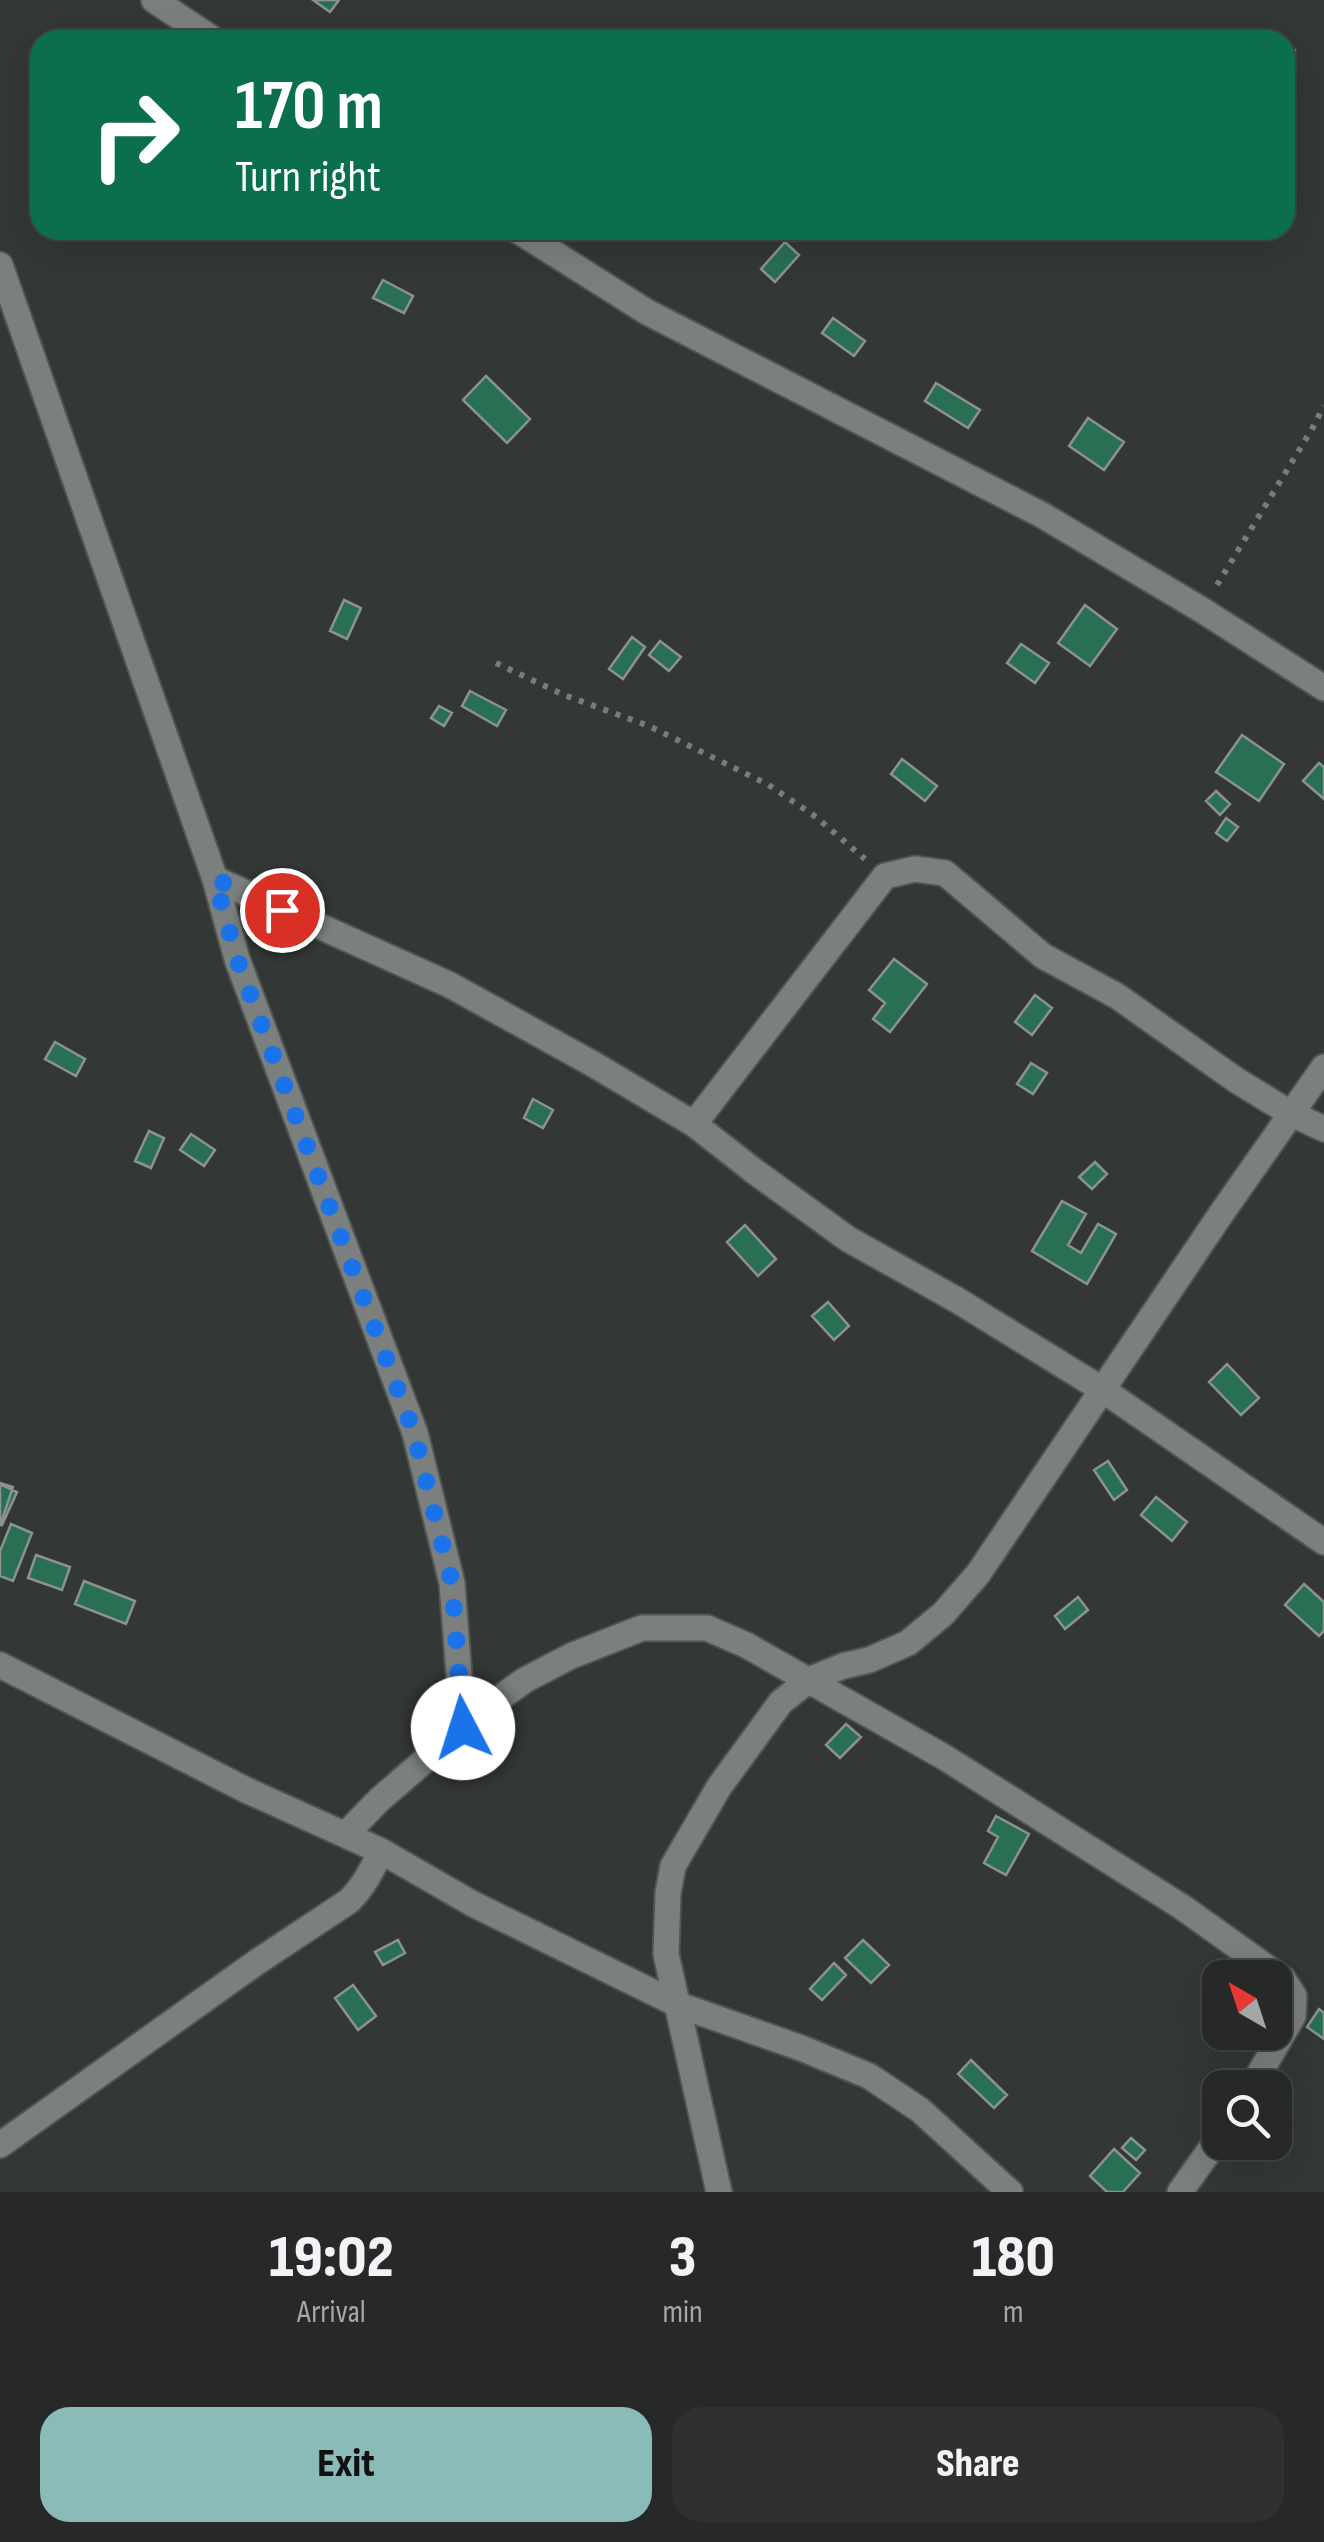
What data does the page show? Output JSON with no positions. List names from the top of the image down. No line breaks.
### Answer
{"north":"top left","page":{"turn":["170 m","Turn right"],"eta":["19:02","Arrival","3","min","180","m"],"buttons":["Exit","Share"]}}
